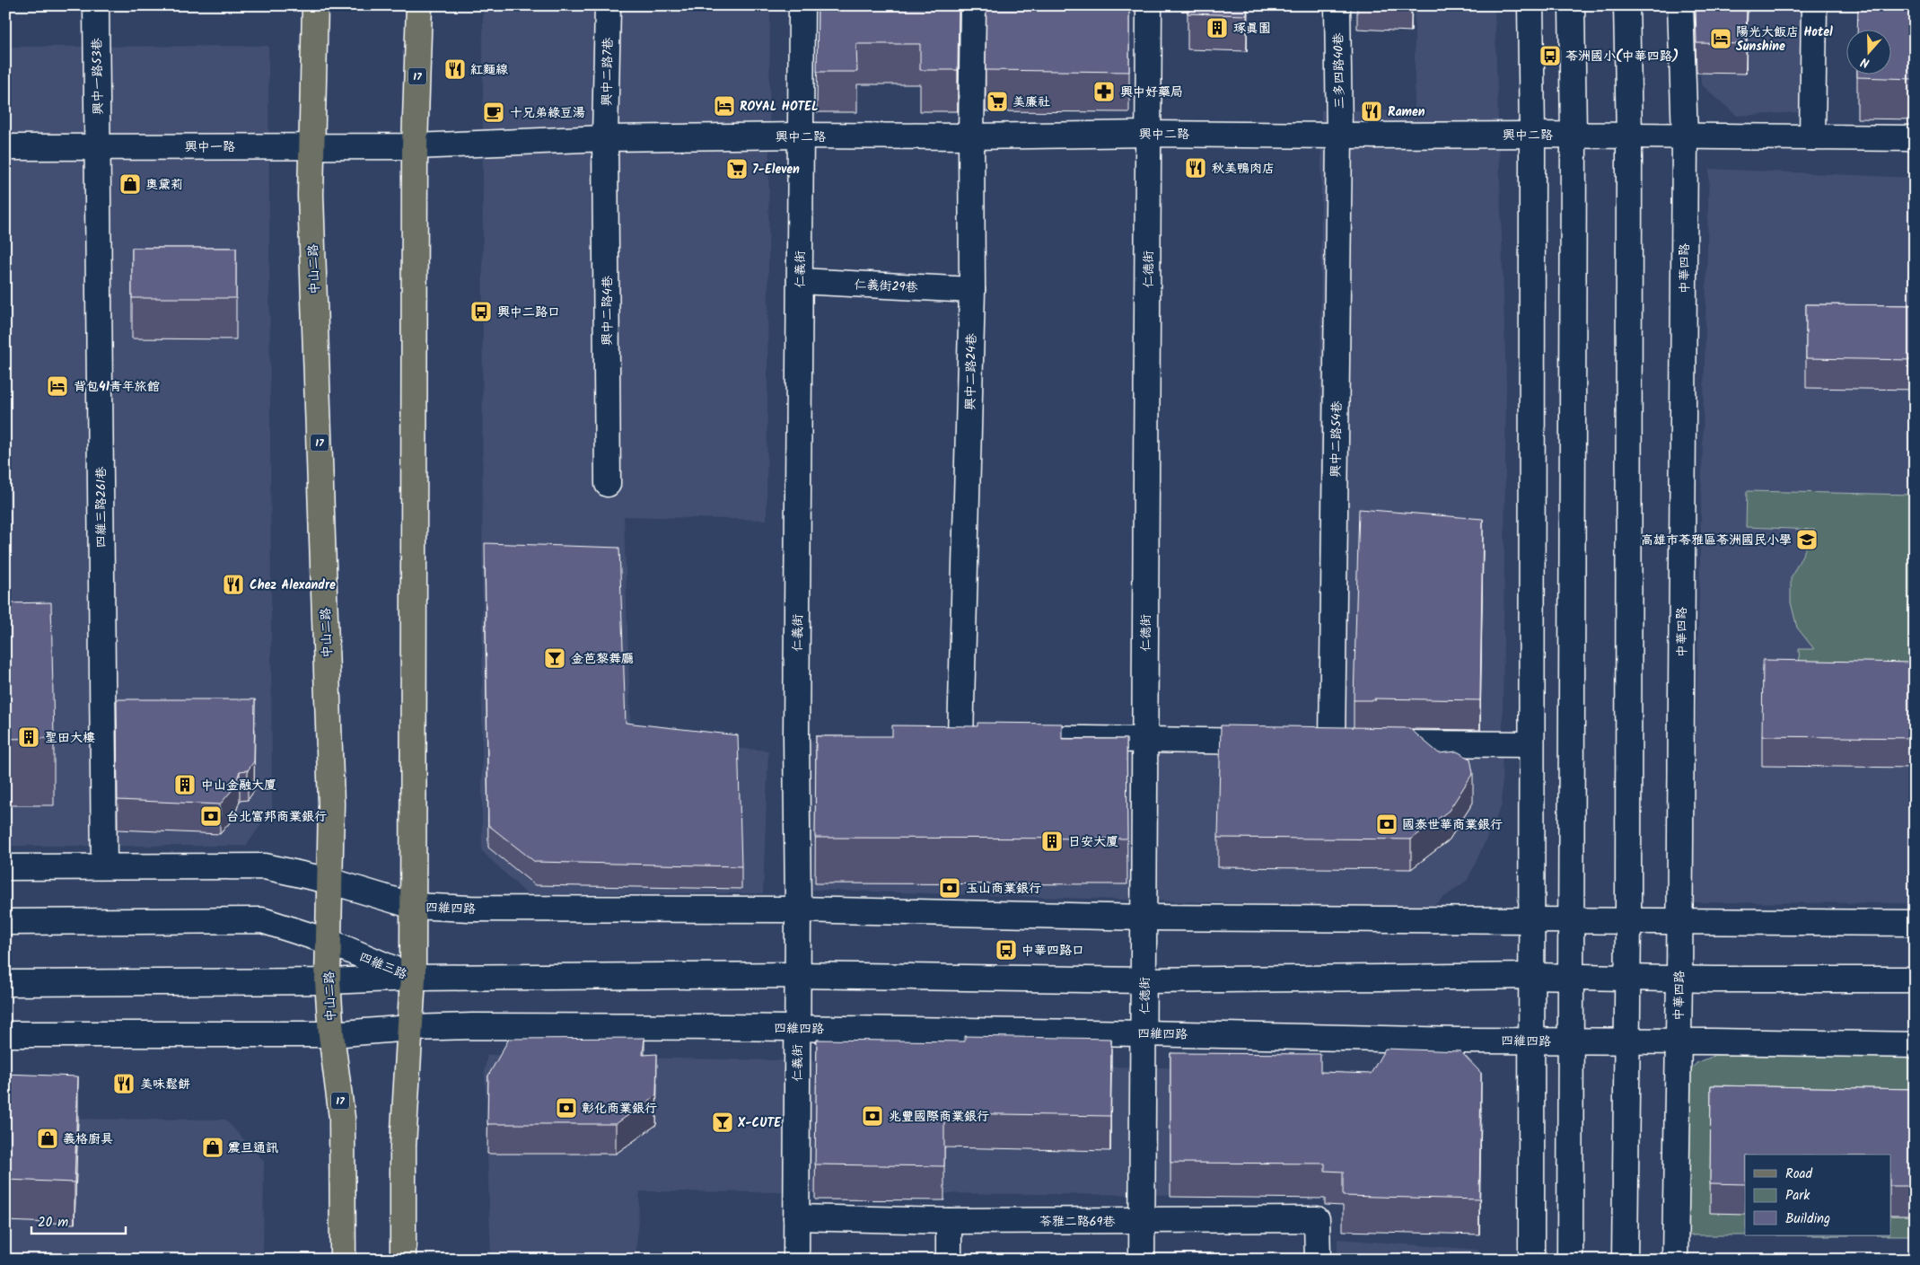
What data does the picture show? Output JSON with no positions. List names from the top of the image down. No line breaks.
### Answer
{"streets":{"main road":["17","中山二路"],"street":["三多四路40巷","興中二路7巷","興中一路53巷","興中二路","興中一路","中華四路","仁義街","仁德街","仁義街29巷","興中二路4巷","興中二路24巷","興中二路54巷","四維三路261巷","四維四路","四維三路","苓雅二路69巷"]},"crossings":[["三多四路40巷","興中二路"],["三多四路40巷","興中二路54巷"],["興中二路7巷","興中二路"],["興中二路7巷","興中二路4巷"],["興中一路53巷","興中一路"],["興中一路53巷","四維三路261巷"],["17","興中二路"],["17","興中一路"],["17","四維四路"],["17","四維三路"],["興中二路","興中一路"],["興中二路","中華四路"],["興中二路","仁義街"],["興中二路","仁德街"],["興中二路","興中二路4巷"],["興中二路","興中二路24巷"],["興中二路","興中二路54巷"],["興中一路","中山二路"],["興中一路","四維三路261巷"],["中華四路","四維四路"],["中山二路","四維三路"],["仁義街","仁義街29巷"],["仁義街","四維四路"],["仁義街","苓雅二路69巷"],["仁德街","四維四路"],["仁德街","苓雅二路69巷"],["仁義街29巷","興中二路24巷"]],"places":{"building":["琢真園","聖田大樓","中山金融大廈","日安大廈"],"hotel":["陽光大飯店 Hotel Sunshine","ROYAL HOTEL","背包41青年旅館"],"bus stop":["苓洲國小(中華四路)","興中二路口","中華四路口"],"restaurant":["紅麵線","Ramen","秋美鴨肉店","Chez Alexandre","美味鬆餅"],"pharmacy":["興中好藥局"],"supermarket":["美廉社","7-Eleven"],"cafe":["十兄弟緑豆湯"],"shop":["奧黛莉","義格廚具","震旦通訊"],"school or university":["高雄市苓雅區苓洲國民小學"],"bar":["金芭黎舞廳","X-CUTE"],"bank":["台北富邦商業銀行","國泰世華商業銀行","玉山商業銀行","彰化商業銀行","兆豐國際商業銀行"]},"legend":["Road","Park","Building"],"scale_bar":"20 m","north":"bottom"}
